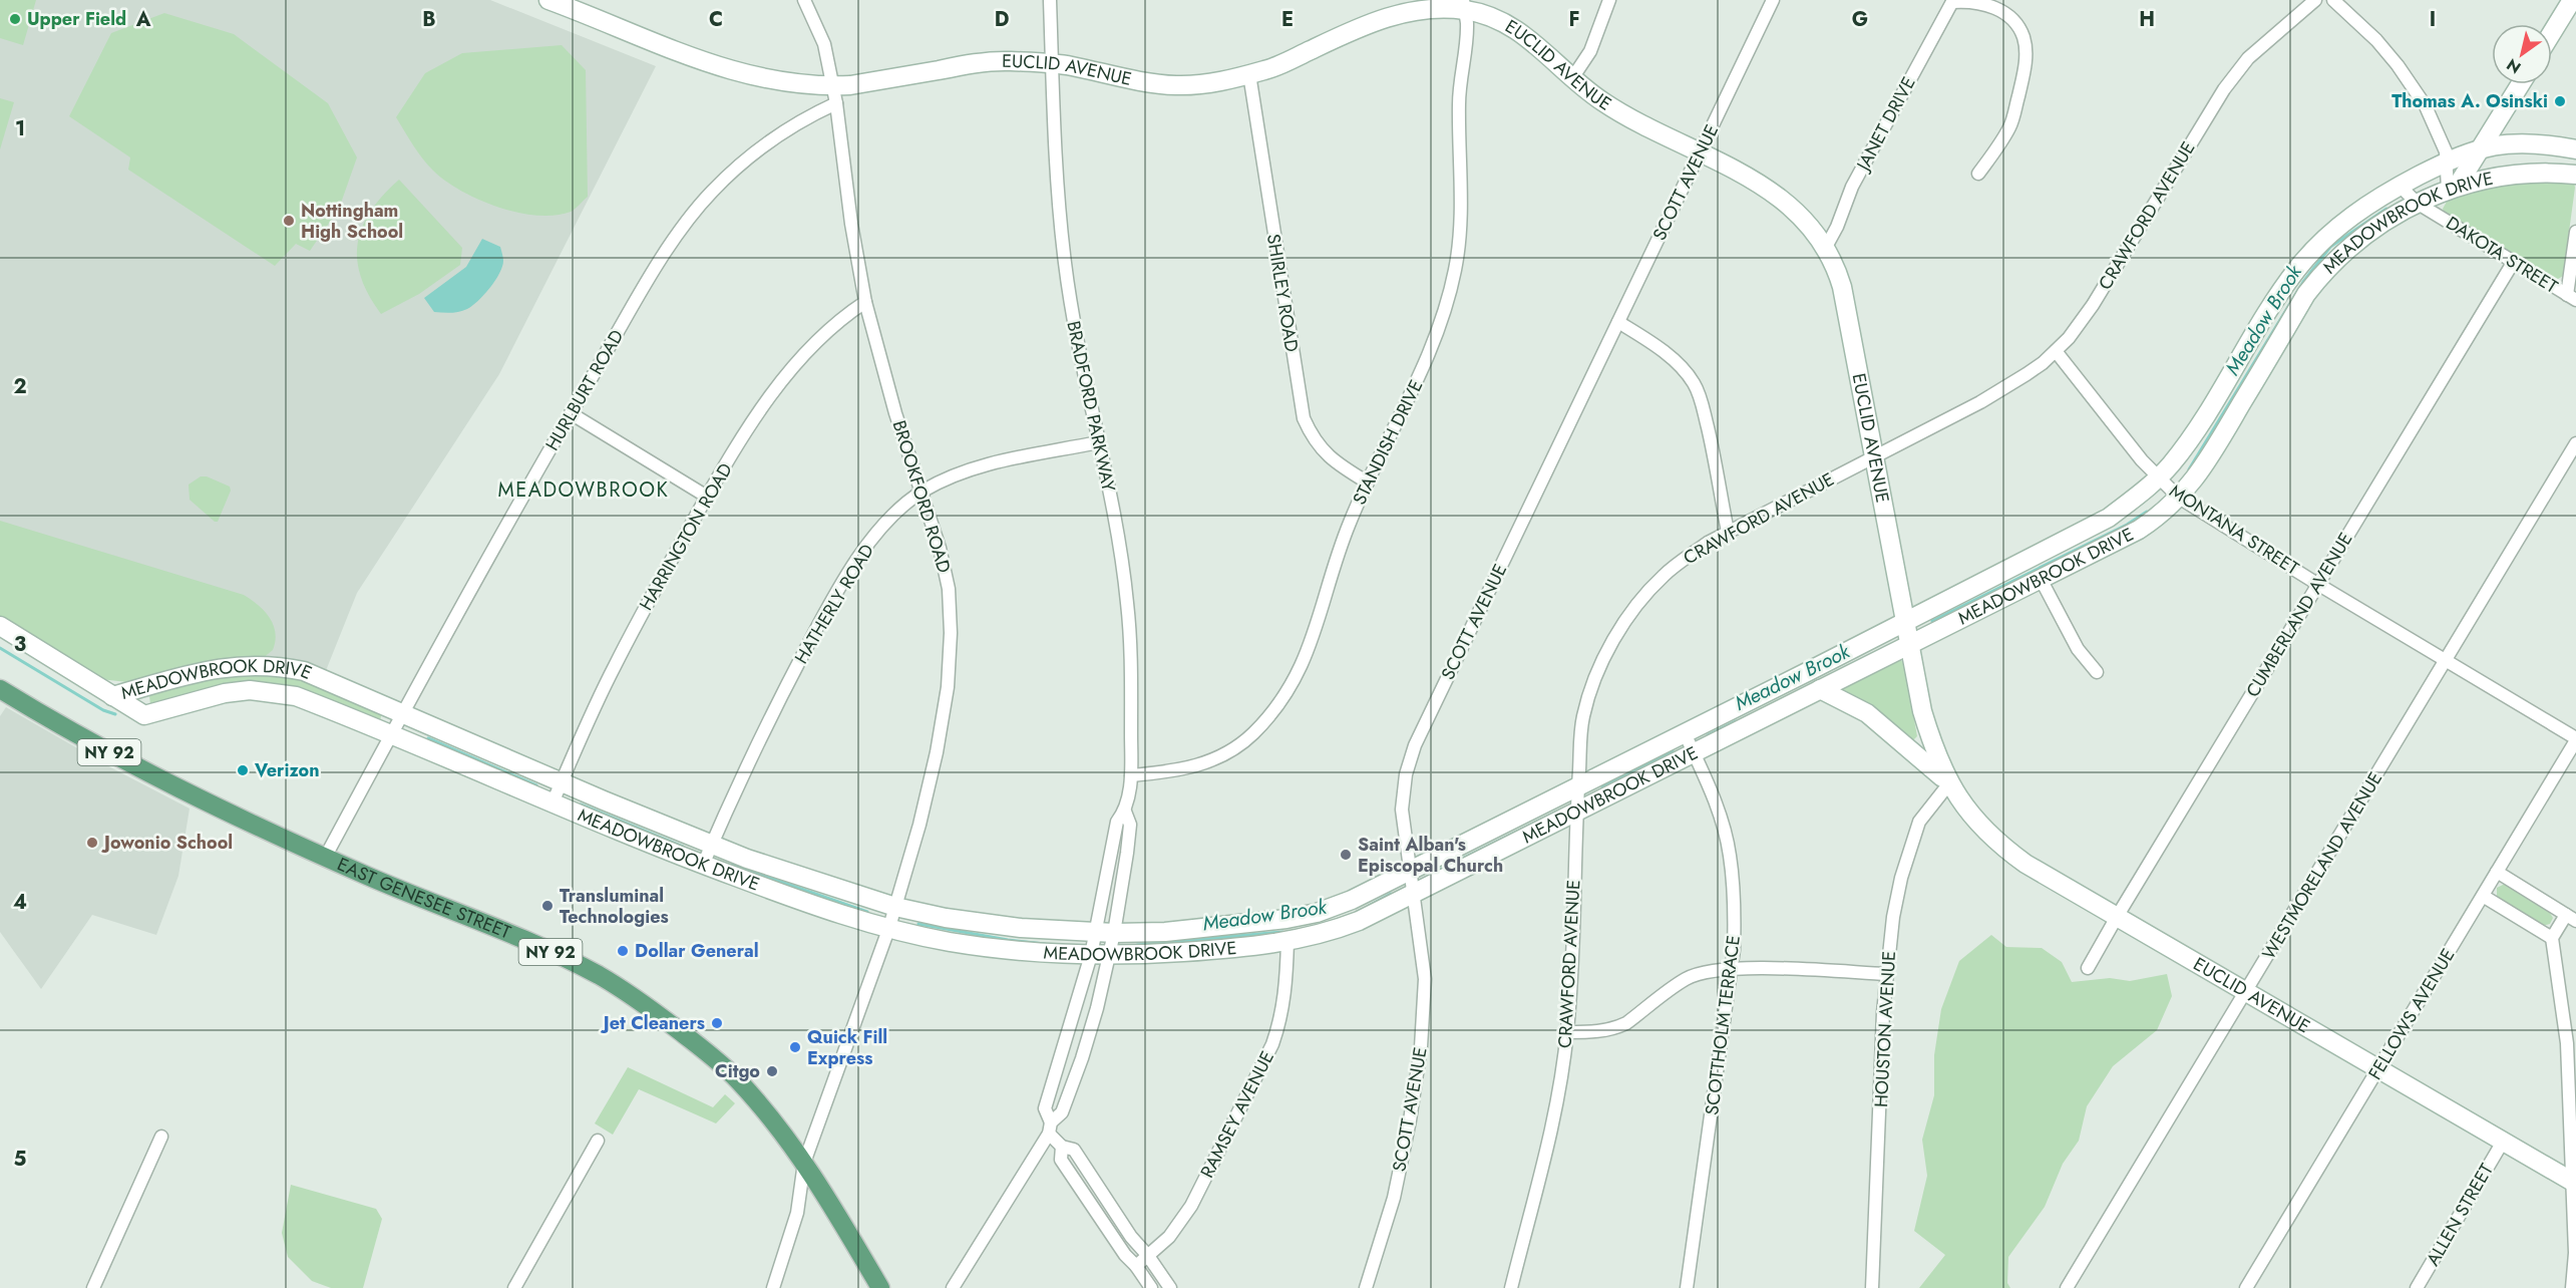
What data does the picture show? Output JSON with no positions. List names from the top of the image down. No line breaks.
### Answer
{"streets":{"main road":["NY 92","EAST GENESEE STREET"],"street":["EUCLID AVENUE","JANET DRIVE","SCOTT AVENUE","CRAWFORD AVENUE","MEADOWBROOK DRIVE","DAKOTA STREET","SHIRLEY ROAD","HURLBURT ROAD","BRADFORD PARKWAY","STANDISH DRIVE","BROOKFORD ROAD","MONTANA STREET","HARRINGTON ROAD","HATHERLY ROAD","CUMBERLAND AVENUE","WESTMORELAND AVENUE","FELLOWS AVENUE","SCOTTHOLM TERRACE","HOUSTON AVENUE","RAMSEY AVENUE","ALLEN STREET"]},"crossings":[["EUCLID AVENUE","JANET DRIVE"],["EUCLID AVENUE","SCOTT AVENUE"],["EUCLID AVENUE","CRAWFORD AVENUE"],["EUCLID AVENUE","MEADOWBROOK DRIVE"],["EUCLID AVENUE","SHIRLEY ROAD"],["EUCLID AVENUE","HURLBURT ROAD"],["EUCLID AVENUE","BRADFORD PARKWAY"],["EUCLID AVENUE","STANDISH DRIVE"],["EUCLID AVENUE","BROOKFORD ROAD"],["EUCLID AVENUE","CUMBERLAND AVENUE"],["EUCLID AVENUE","WESTMORELAND AVENUE"],["EUCLID AVENUE","FELLOWS AVENUE"],["EUCLID AVENUE","HOUSTON AVENUE"],["EUCLID AVENUE","ALLEN STREET"],["SCOTT AVENUE","MEADOWBROOK DRIVE"],["CRAWFORD AVENUE","MEADOWBROOK DRIVE"],["CRAWFORD AVENUE","MONTANA STREET"],["MEADOWBROOK DRIVE","DAKOTA STREET"],["MEADOWBROOK DRIVE","HURLBURT ROAD"],["MEADOWBROOK DRIVE","BRADFORD PARKWAY"],["MEADOWBROOK DRIVE","BROOKFORD ROAD"],["MEADOWBROOK DRIVE","MONTANA STREET"],["MEADOWBROOK DRIVE","HARRINGTON ROAD"],["MEADOWBROOK DRIVE","HATHERLY ROAD"],["MEADOWBROOK DRIVE","SCOTTHOLM TERRACE"],["MEADOWBROOK DRIVE","RAMSEY AVENUE"],["DAKOTA STREET","CUMBERLAND AVENUE"],["SHIRLEY ROAD","STANDISH DRIVE"],["HURLBURT ROAD","BROOKFORD ROAD"],["HURLBURT ROAD","EAST GENESEE STREET"],["BRADFORD PARKWAY","STANDISH DRIVE"],["BRADFORD PARKWAY","HATHERLY ROAD"],["BROOKFORD ROAD","HARRINGTON ROAD"],["BROOKFORD ROAD","HATHERLY ROAD"],["BROOKFORD ROAD","EAST GENESEE STREET"],["MONTANA STREET","CUMBERLAND AVENUE"],["MONTANA STREET","WESTMORELAND AVENUE"],["MONTANA STREET","FELLOWS AVENUE"]],"districts":["MEADOWBROOK"],"water":["Meadow Brook"],"places":["Upper Field","Thomas A. Osinski","Nottingham High School","Verizon","Jowonio School","Saint Alban's Episcopal Church","Transluminal Technologies","Dollar General","Jet Cleaners","Quick Fill Express","Citgo"],"north":"bottom left","grid":{"columns":["A","B","C","D","E","F","G","H","I"],"rows":["1","2","3","4","5"]}}
